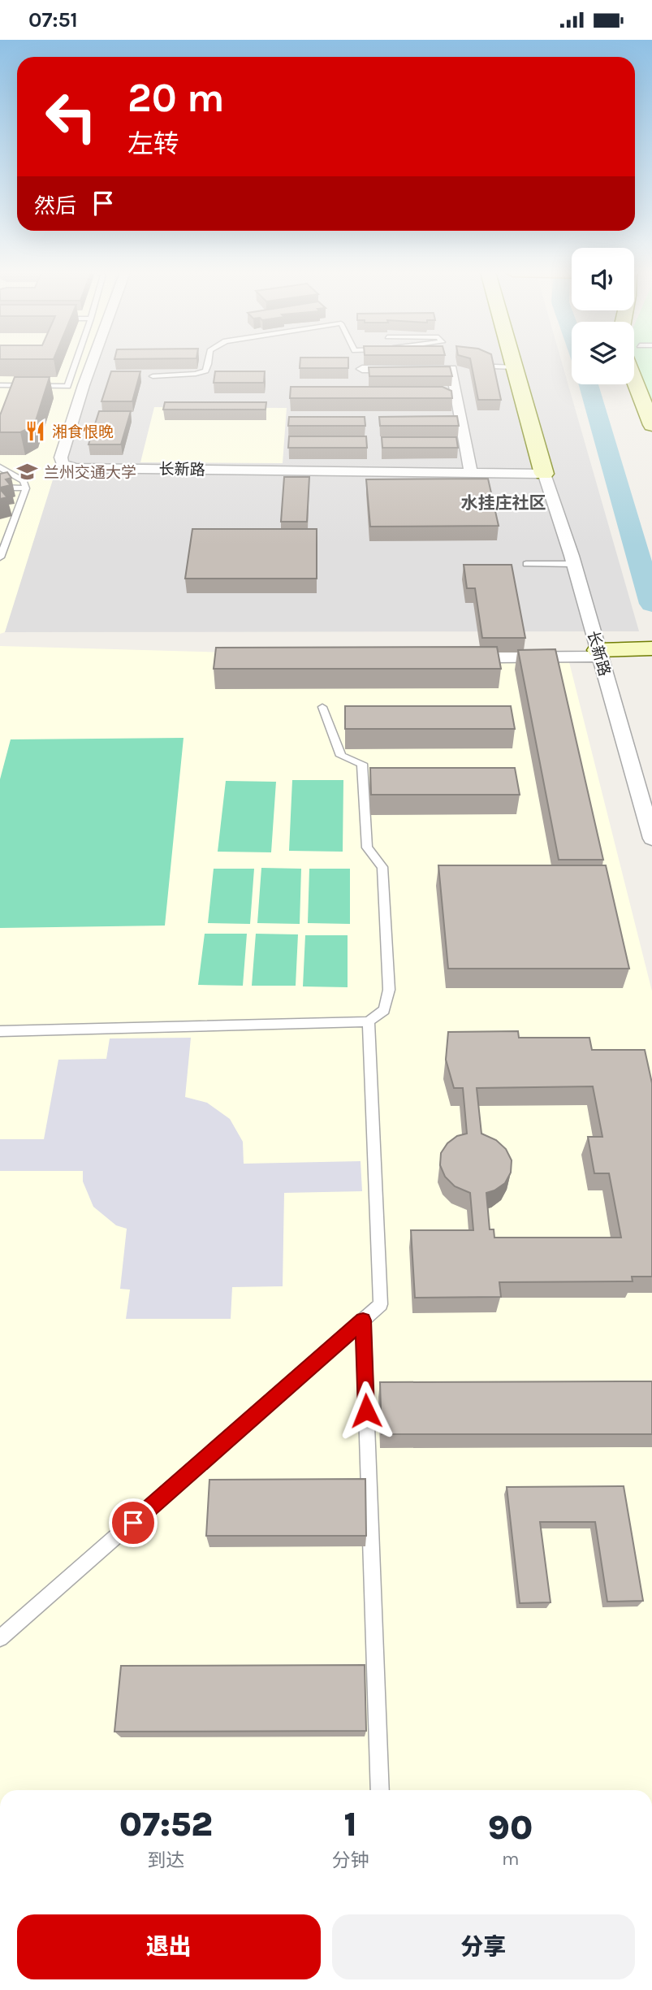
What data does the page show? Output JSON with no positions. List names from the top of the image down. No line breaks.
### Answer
{"streets":{"street":["长新路"]},"districts":["水挂庄社区"],"places":{"restaurant":["湘食恨晚"],"school or university":["兰州交通大学"]},"page":{"status":"07:51","turn":["20 m","左转"],"then":"然后","eta":["07:52","到达","1","分钟","90","m"],"buttons":["退出","分享"]}}
